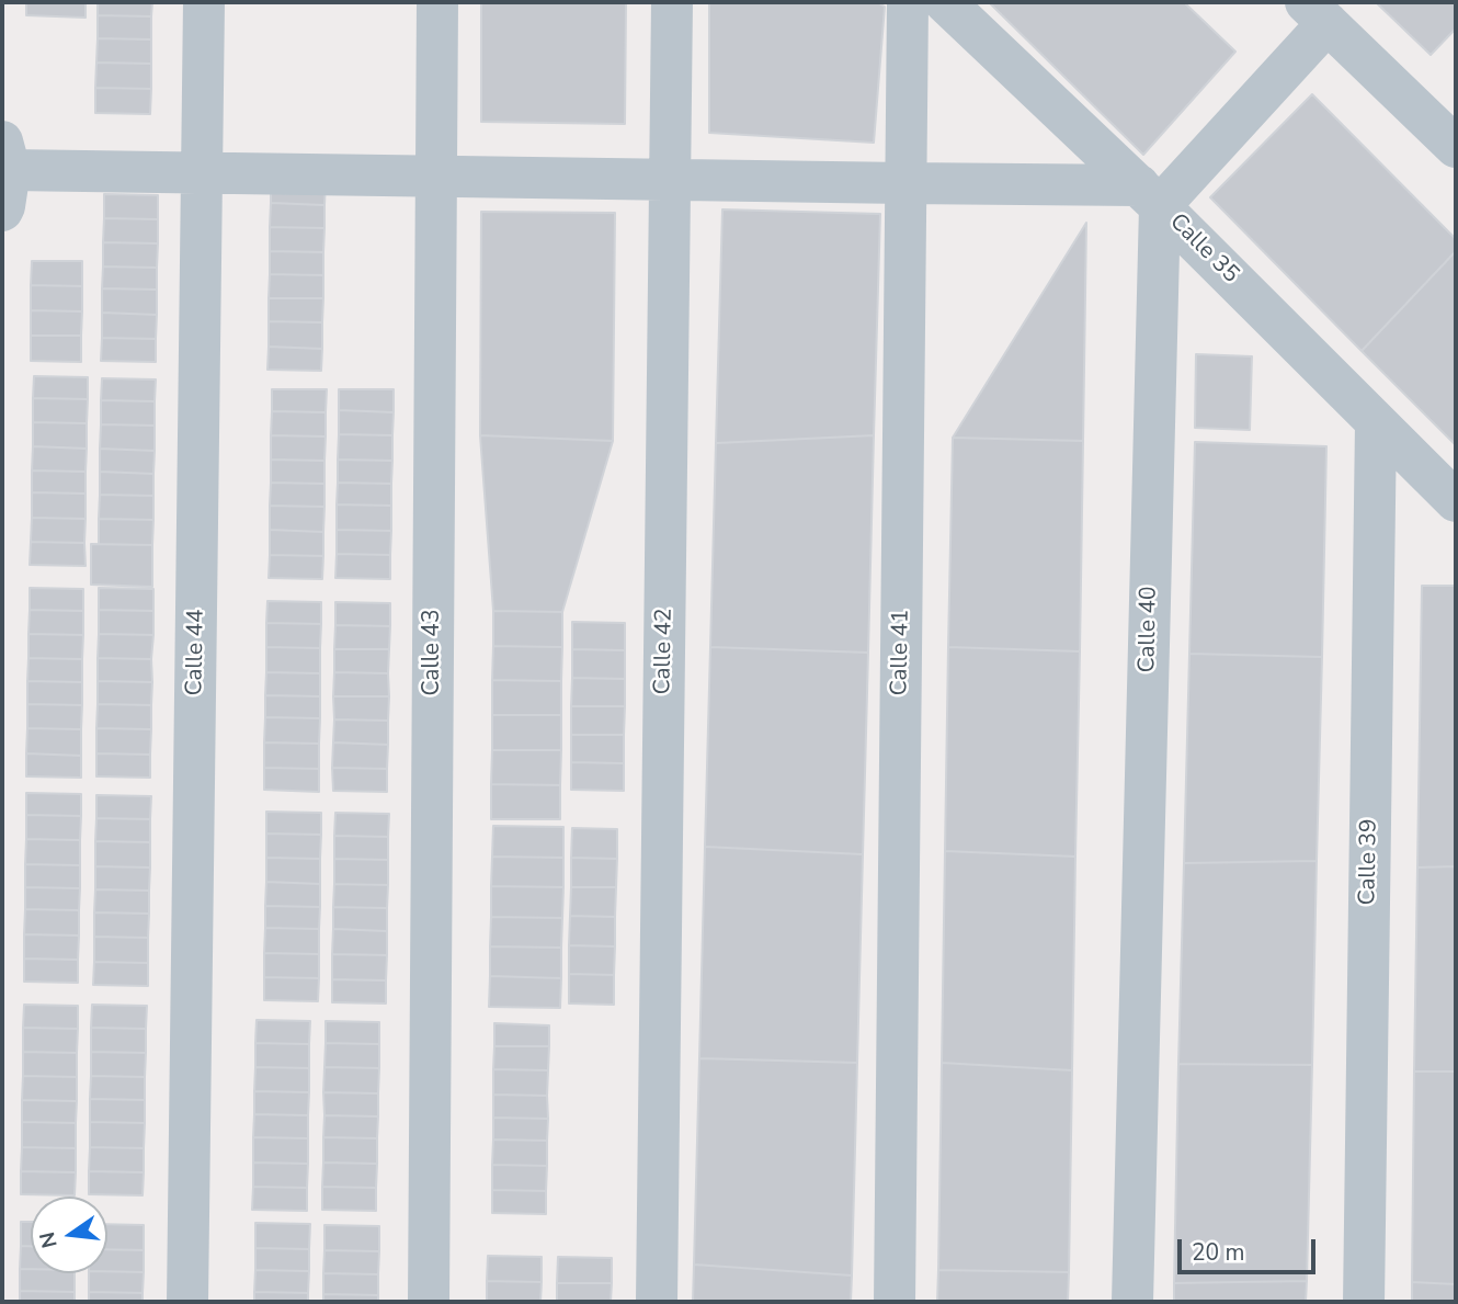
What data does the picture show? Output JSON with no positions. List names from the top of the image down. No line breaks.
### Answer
{"streets":{"street":["Calle 35","Calle 40","Calle 42","Calle 44","Calle 43","Calle 41","Calle 39"]},"crossings":[["Calle 35","Calle 40"],["Calle 35","Calle 39"]],"scale_bar":"20 m","north":"left"}
